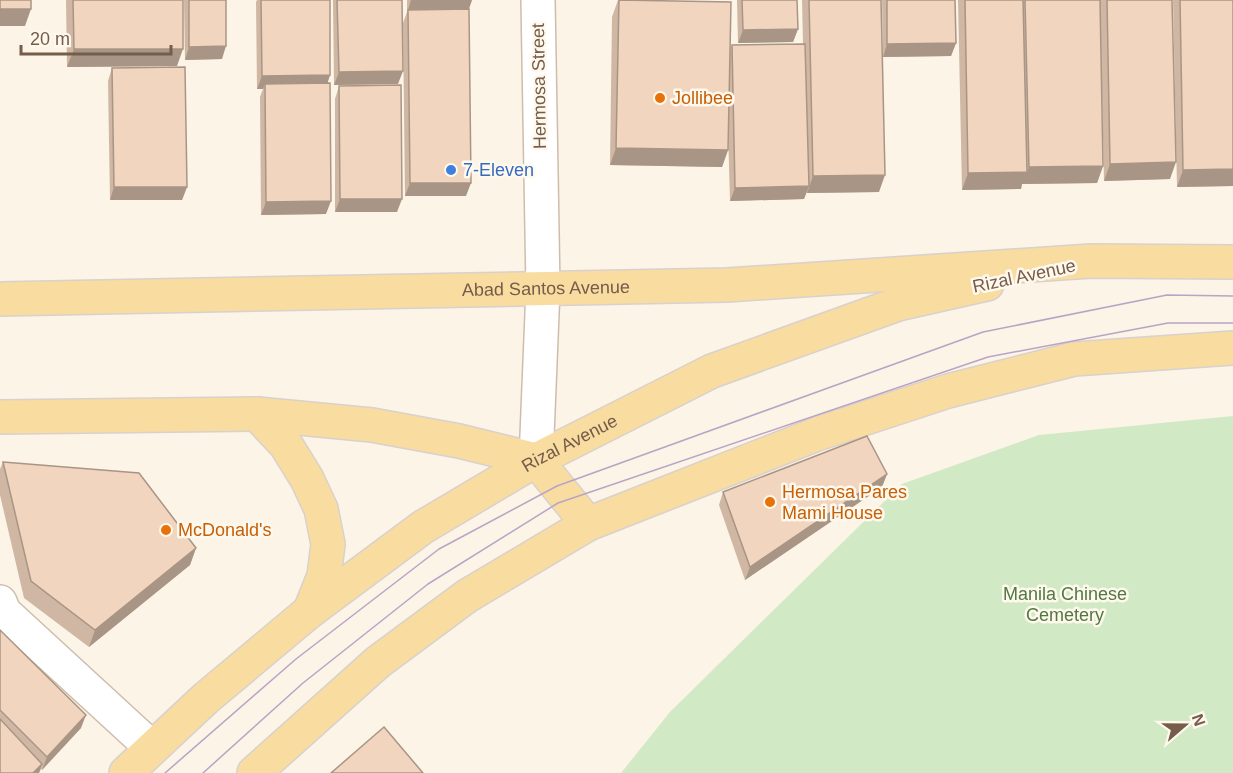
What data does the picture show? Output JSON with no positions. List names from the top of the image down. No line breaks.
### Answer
{"streets":{"main road":["Rizal Avenue","Abad Santos Avenue"],"street":["Hermosa Street"]},"crossings":[["Hermosa Street","Rizal Avenue"],["Hermosa Street","Abad Santos Avenue"],["Rizal Avenue","Abad Santos Avenue"]],"parks":["Manila Chinese Cemetery"],"places":["Jollibee","7-Eleven","Hermosa Pares Mami House","McDonald's"],"scale_bar":"20 m","north":"right"}
